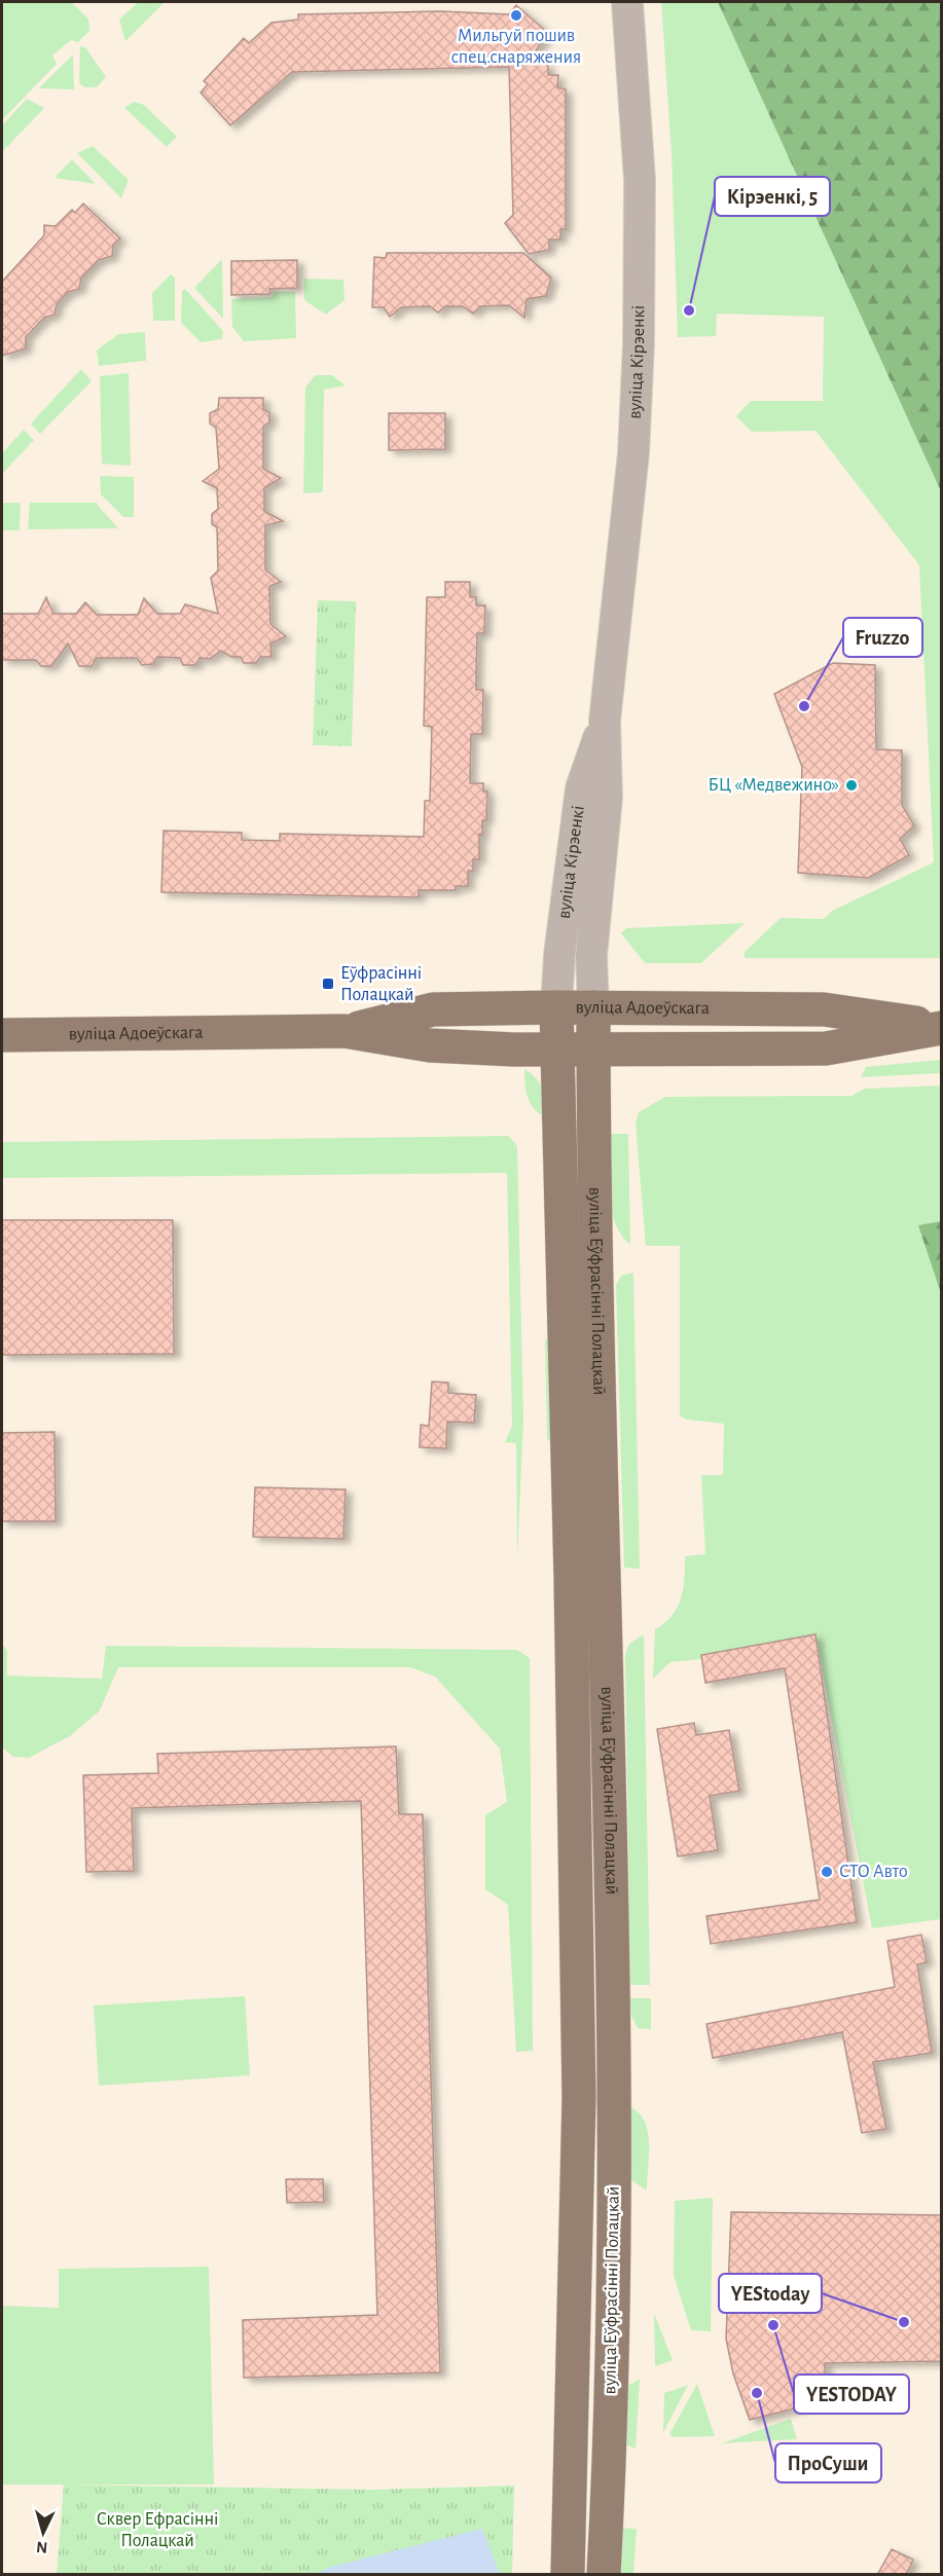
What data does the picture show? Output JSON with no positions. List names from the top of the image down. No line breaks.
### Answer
{"streets":{"main road":["вуліца Адоеўскага","вуліца Еўфрасінні Полацкай"],"street":["вуліца Кірэенкі"]},"crossings":[["вуліца Кірэенкі","вуліца Адоеўскага"],["вуліца Кірэенкі","вуліца Еўфрасінні Полацкай"],["вуліца Адоеўскага","вуліца Еўфрасінні Полацкай"]],"parks":["Сквер Ефрасінні Полацкай"],"places":{"other":["Мильгуй пошив спец.снаряжения","Кірэенкі, 5","Fruzzo","БЦ «Медвежино»","СТО Авто","YEStoday","YESTODAY","ПроСуши"],"transit":["Еўфрасінні Полацкай"]},"north":"bottom"}
